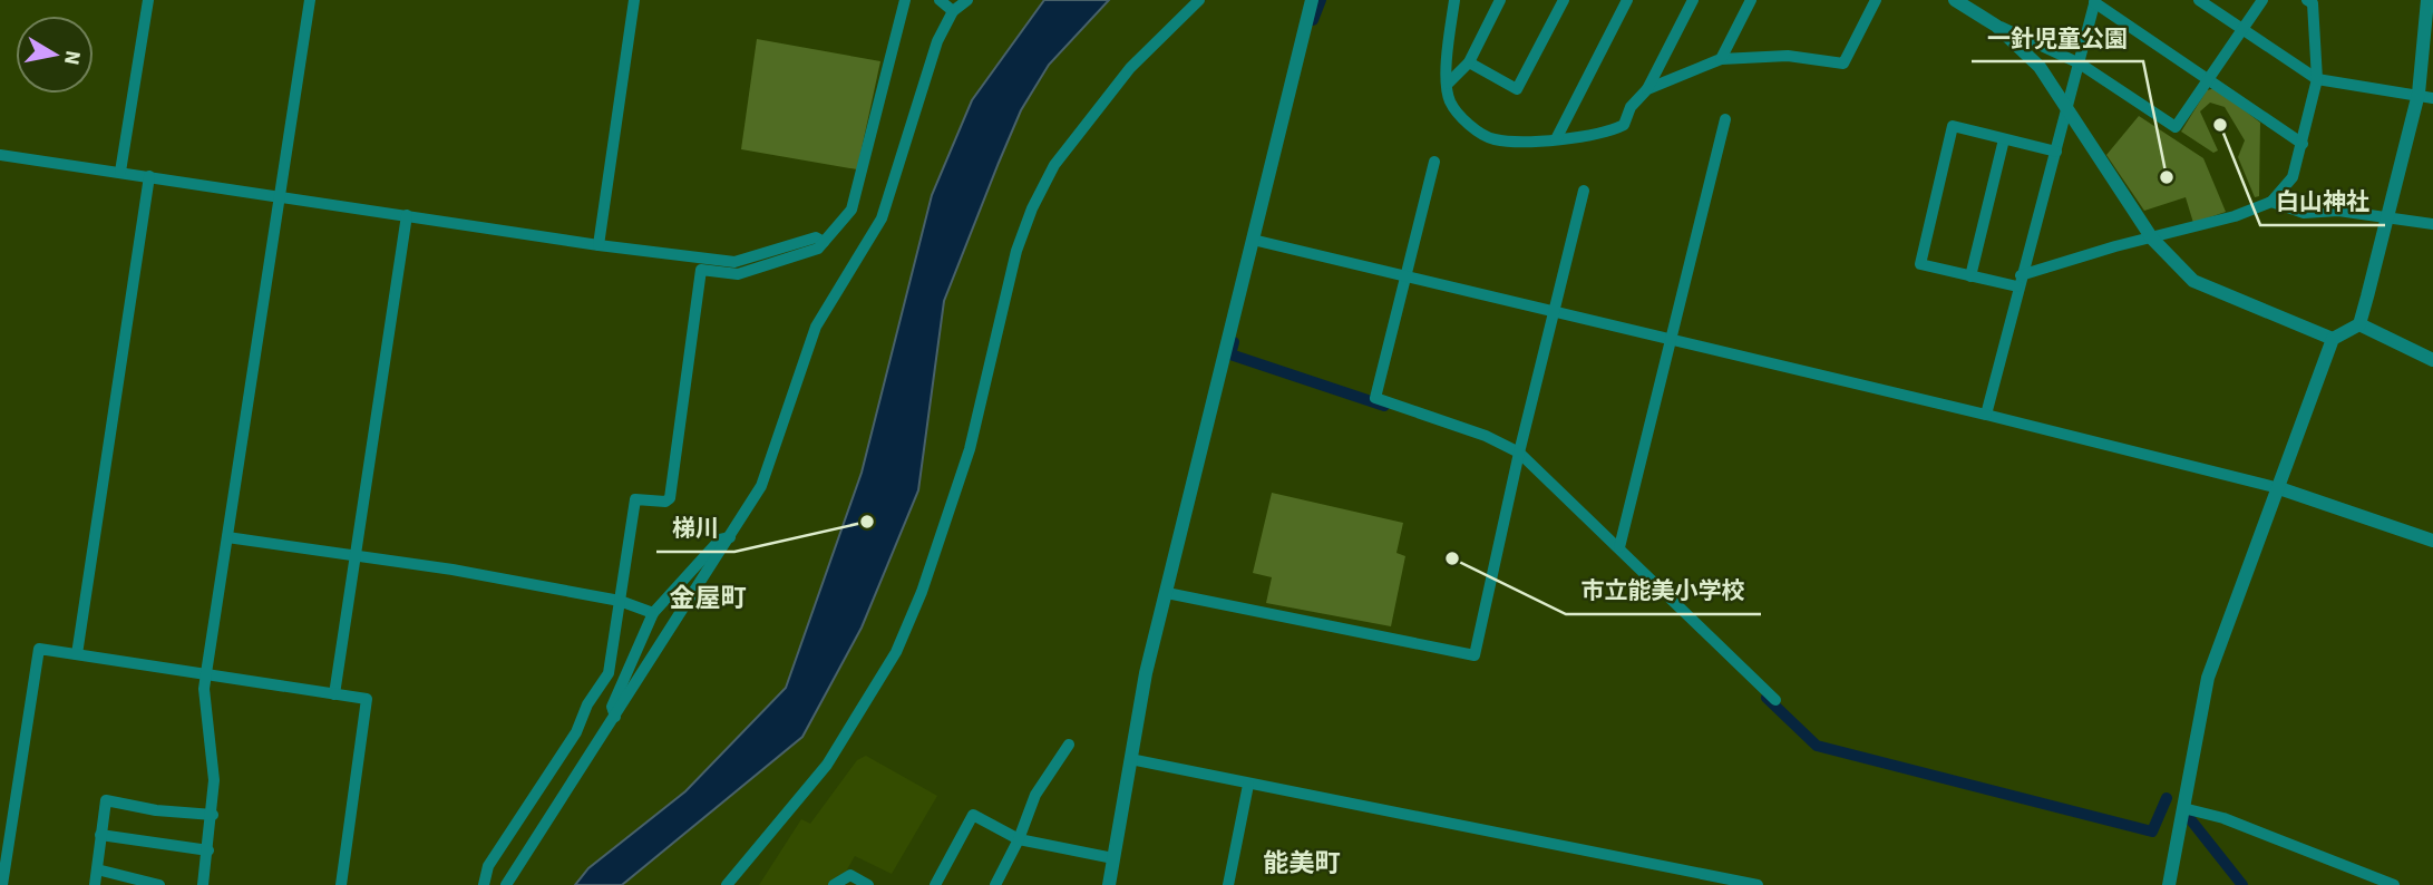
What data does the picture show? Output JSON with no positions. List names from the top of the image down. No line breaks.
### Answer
{"districts":["金屋町","能美町"],"places":["白山神社","一針児童公園","梯川","市立能美小学校"],"north":"right"}
